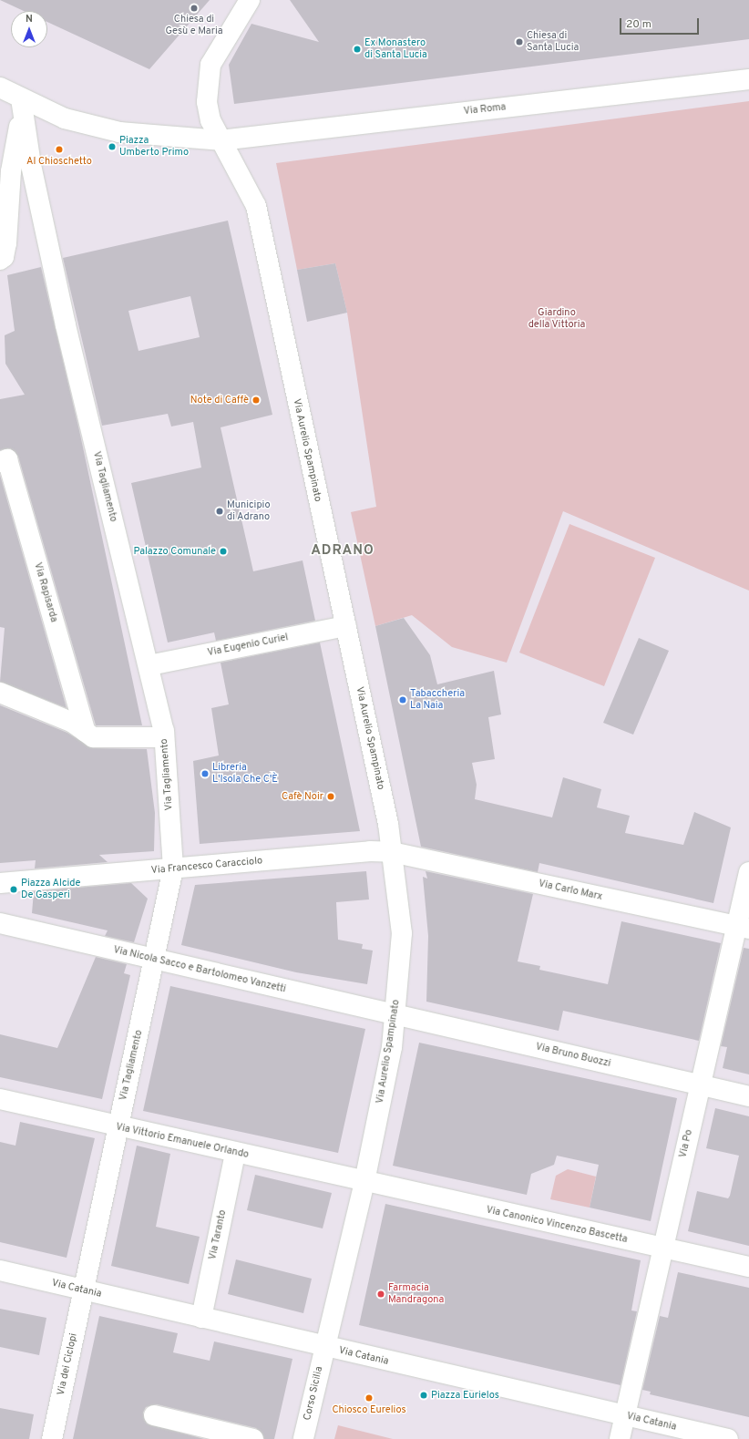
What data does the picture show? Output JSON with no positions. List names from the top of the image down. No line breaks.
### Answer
{"streets":{"street":["Via Roma","Via Aurelio Spampinato","Via Tagliamento","Via Rapisarda","Via Eugenio Curiel","Via Francesco Caracciolo","Via Carlo Marx","Via Nicola Sacco e Bartolomeo Vanzetti","Via Bruno Buozzi","Via Vittorio Emanuele Orlando","Via Po","Via Canonico Vincenzo Bascetta","Via Taranto","Via Catania","Via dei Ciclopi","Corso Sicilia"]},"crossings":[["Via Roma","Via Aurelio Spampinato"],["Via Roma","Via Tagliamento"],["Via Aurelio Spampinato","Via Eugenio Curiel"],["Via Aurelio Spampinato","Via Francesco Caracciolo"],["Via Aurelio Spampinato","Via Carlo Marx"],["Via Aurelio Spampinato","Via Nicola Sacco e Bartolomeo Vanzetti"],["Via Aurelio Spampinato","Via Bruno Buozzi"],["Via Aurelio Spampinato","Via Vittorio Emanuele Orlando"],["Via Aurelio Spampinato","Via Canonico Vincenzo Bascetta"],["Via Aurelio Spampinato","Via Catania"],["Via Aurelio Spampinato","Corso Sicilia"],["Via Tagliamento","Via Eugenio Curiel"],["Via Tagliamento","Via Francesco Caracciolo"],["Via Tagliamento","Via Nicola Sacco e Bartolomeo Vanzetti"],["Via Tagliamento","Via Vittorio Emanuele Orlando"],["Via Tagliamento","Via Catania"],["Via Tagliamento","Via dei Ciclopi"],["Via Francesco Caracciolo","Via Carlo Marx"],["Via Carlo Marx","Via Po"],["Via Nicola Sacco e Bartolomeo Vanzetti","Via Bruno Buozzi"],["Via Bruno Buozzi","Via Po"],["Via Vittorio Emanuele Orlando","Via Canonico Vincenzo Bascetta"],["Via Vittorio Emanuele Orlando","Via Taranto"],["Via Po","Via Canonico Vincenzo Bascetta"],["Via Po","Via Catania"],["Via Taranto","Via Catania"],["Via Catania","Via dei Ciclopi"],["Via Catania","Corso Sicilia"]],"districts":["ADRANO"],"parks":["Giardino della Vittoria"],"places":["Chiesa di Gesù e Maria","Chiesa di Santa Lucia","Ex Monastero di Santa Lucia","Piazza Umberto Primo","Al Chioschetto","Note di Caffè","Municipio di Adrano","Palazzo Comunale","Tabaccheria La Naia","Libreria L'Isola Che C'È","Cafè Noir","Piazza Alcide De Gasperi","Farmacia Mandragona","Piazza Eurielos","Chiosco Eurelios"],"scale_bar":"20 m","north":"top"}
